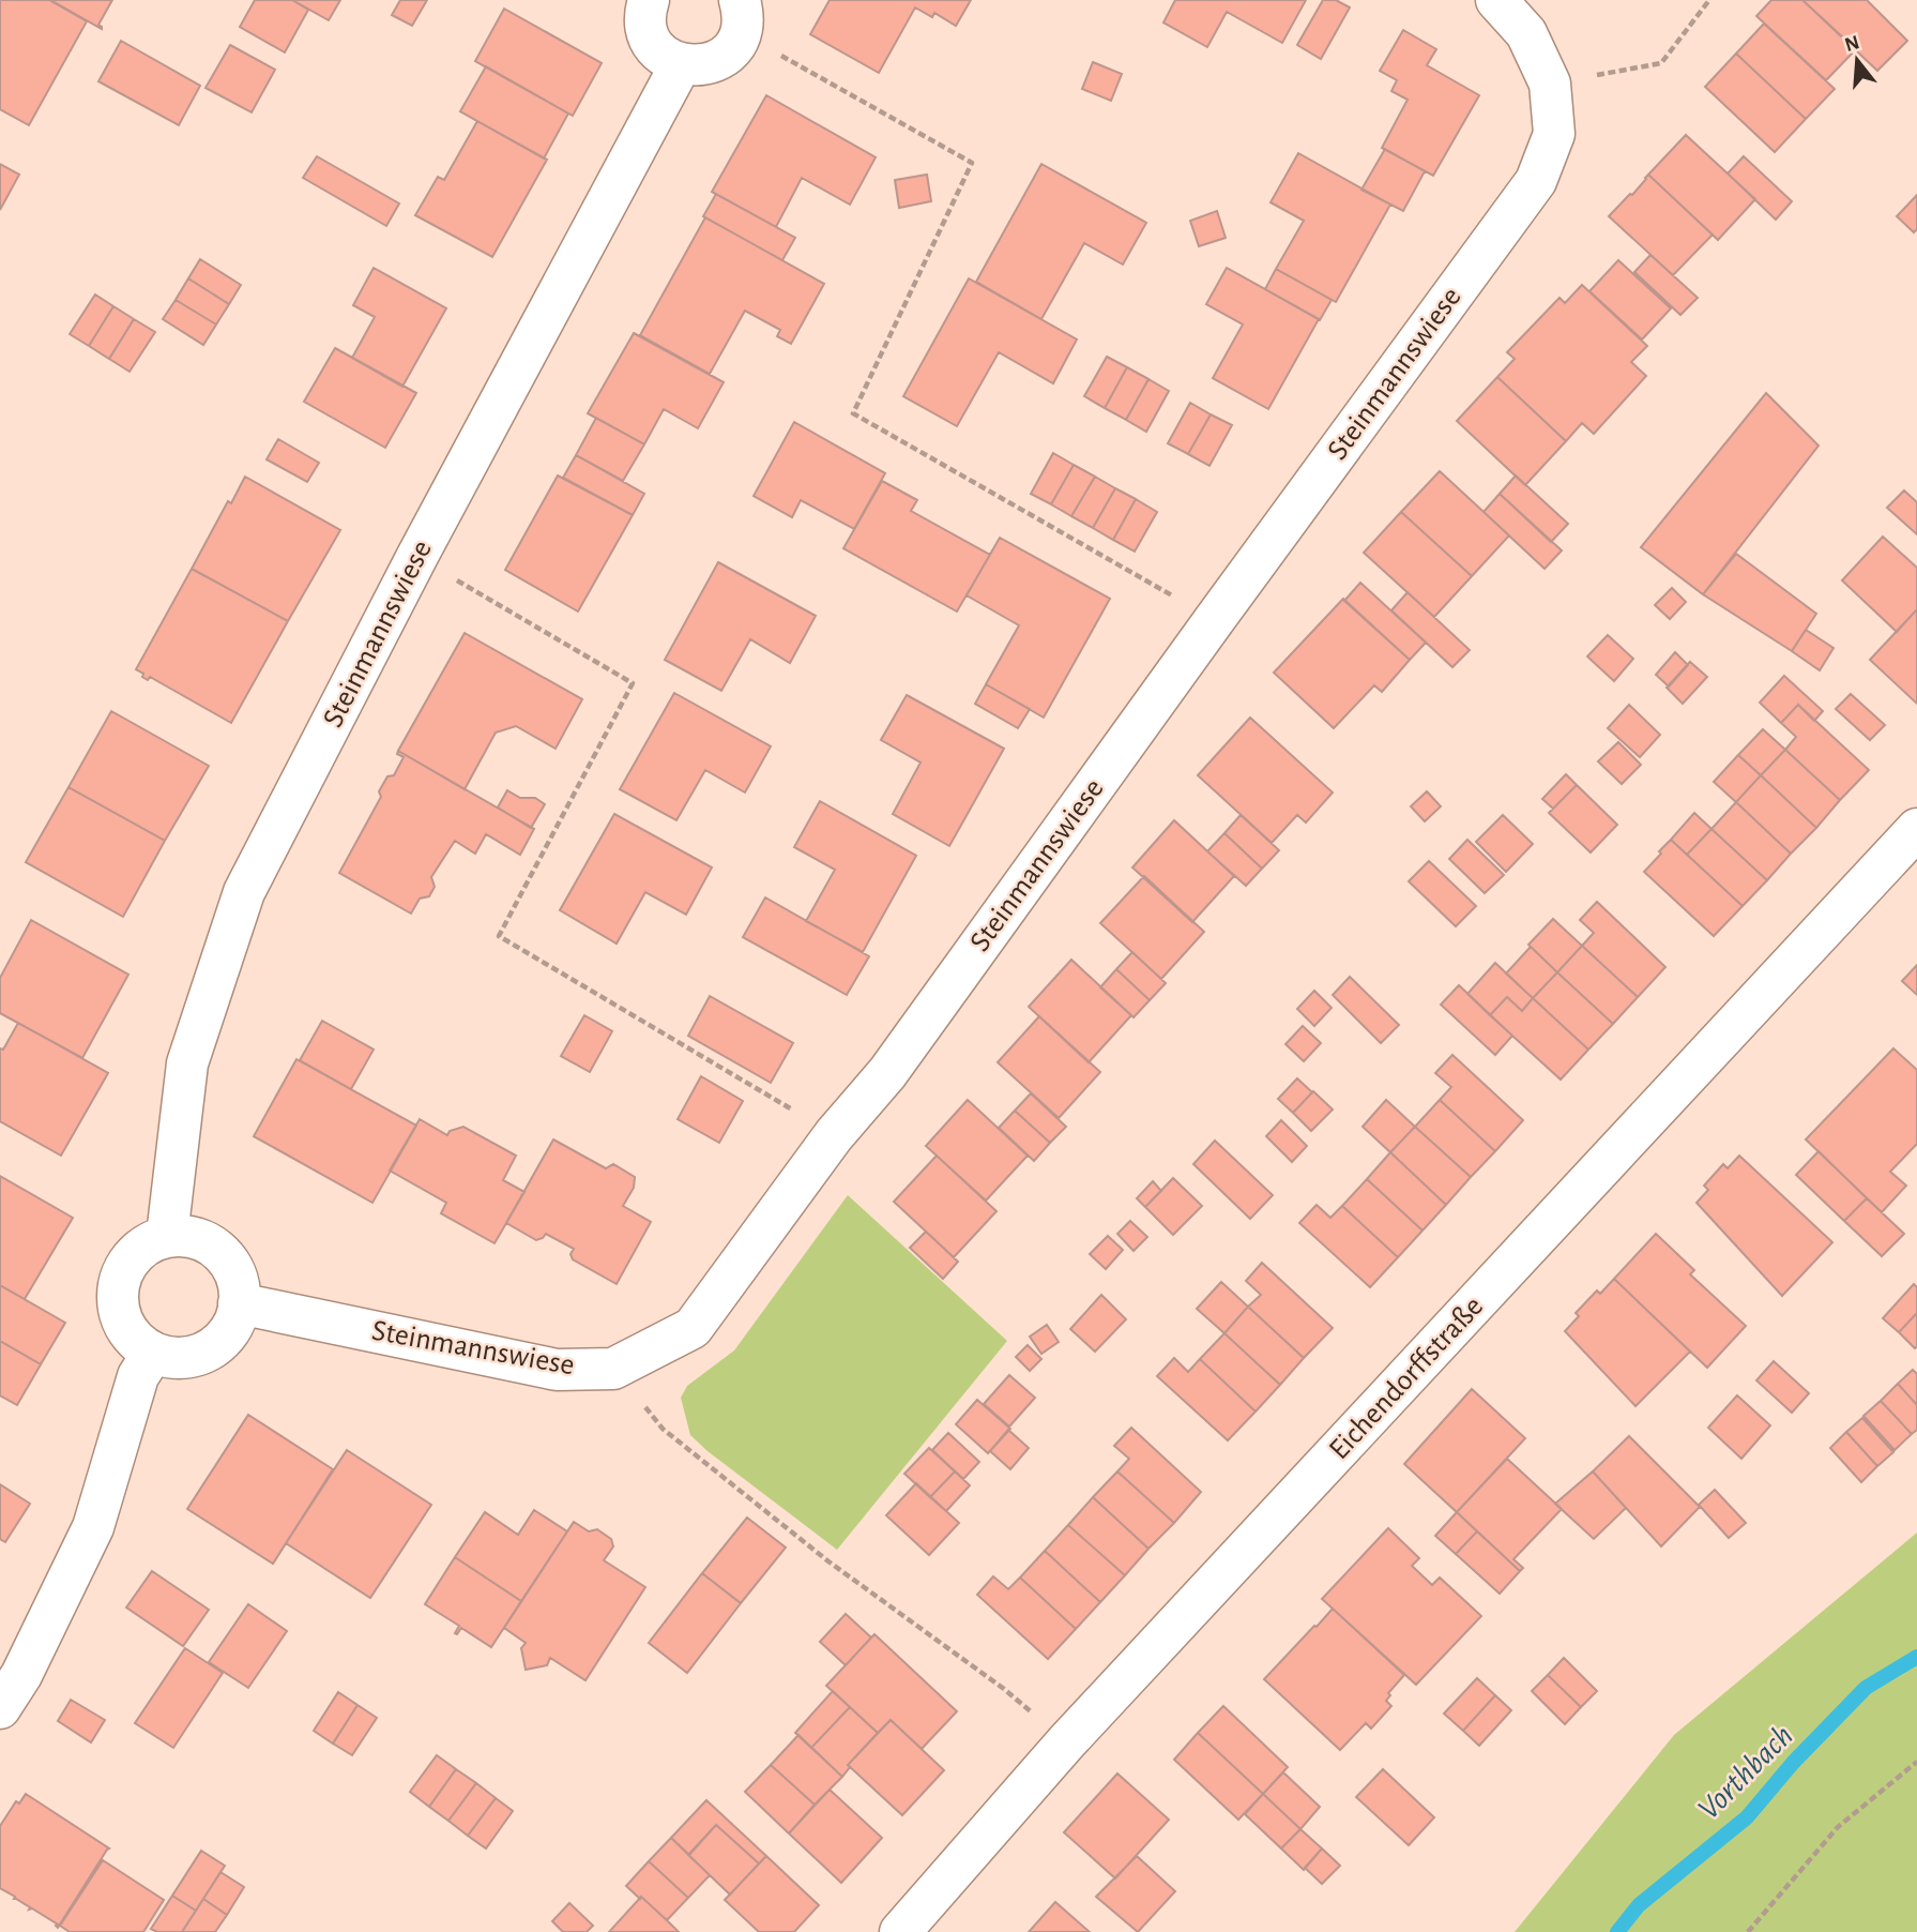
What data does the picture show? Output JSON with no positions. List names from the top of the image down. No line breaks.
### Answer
{"streets":{"street":["Steinmannswiese","Eichendorffstraße"]},"water":["Vorthbach"],"north":"top"}
